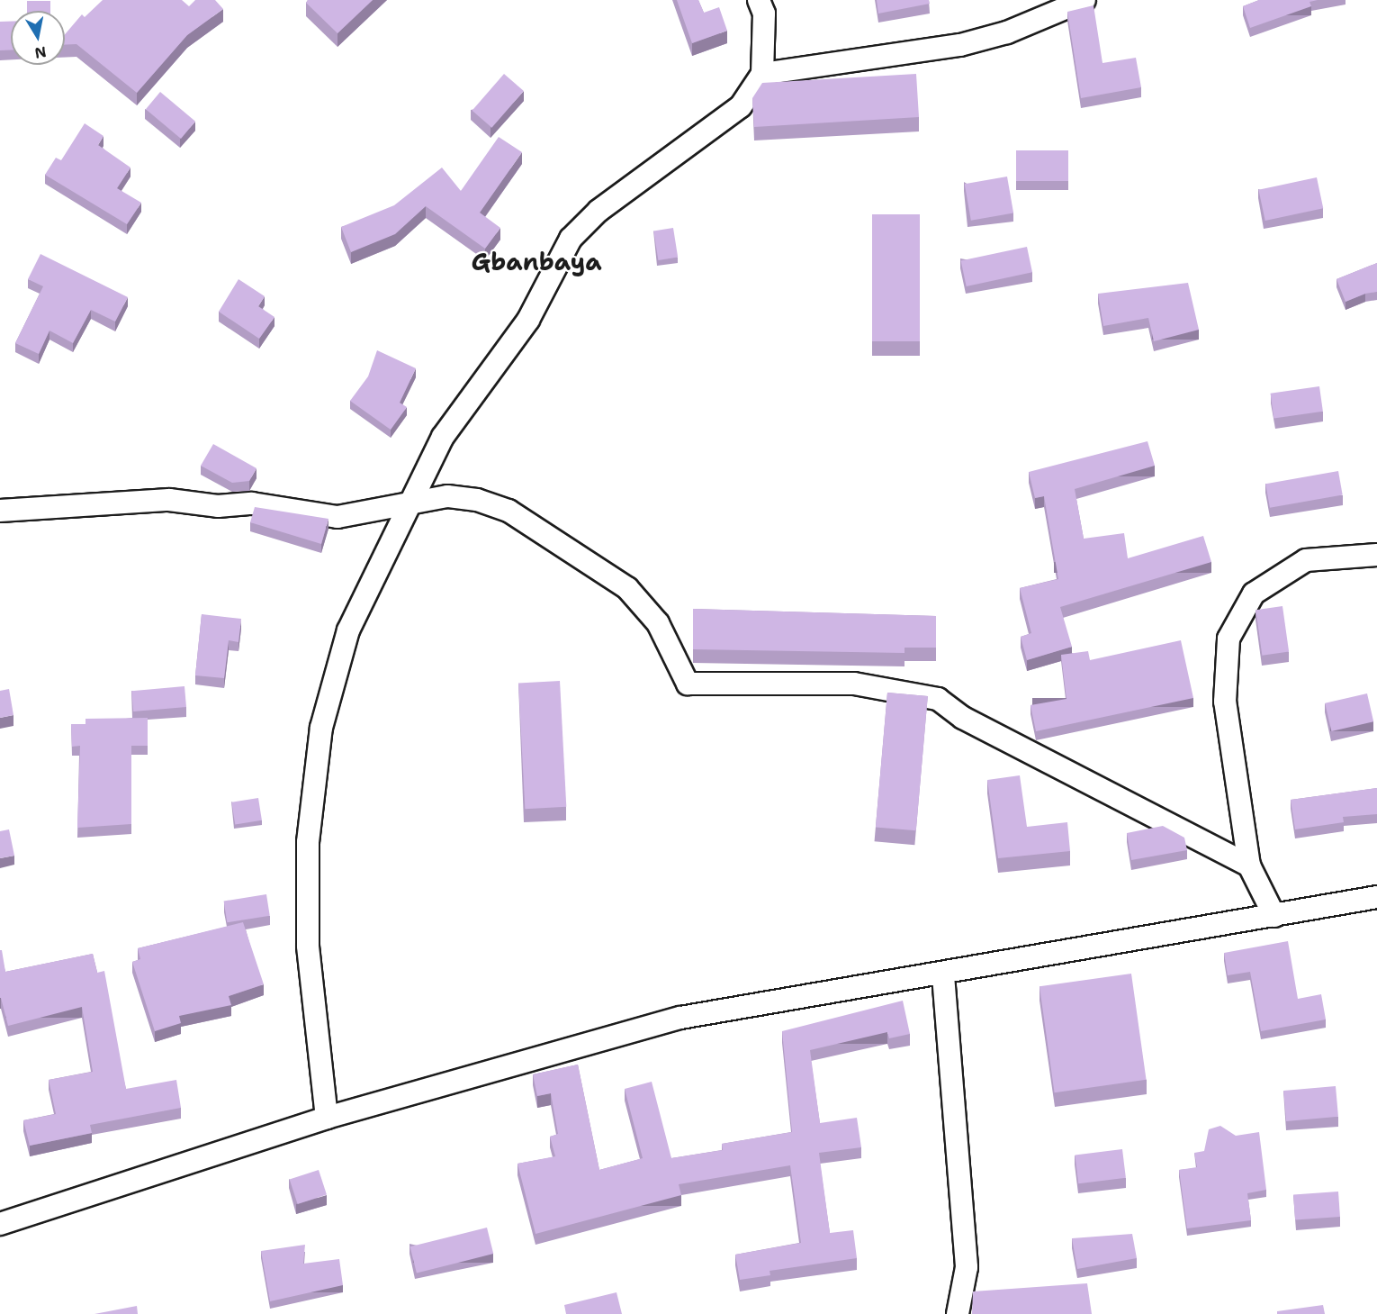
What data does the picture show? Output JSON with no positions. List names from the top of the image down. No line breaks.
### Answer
{"districts":["Gbanbaya"],"north":"bottom"}
